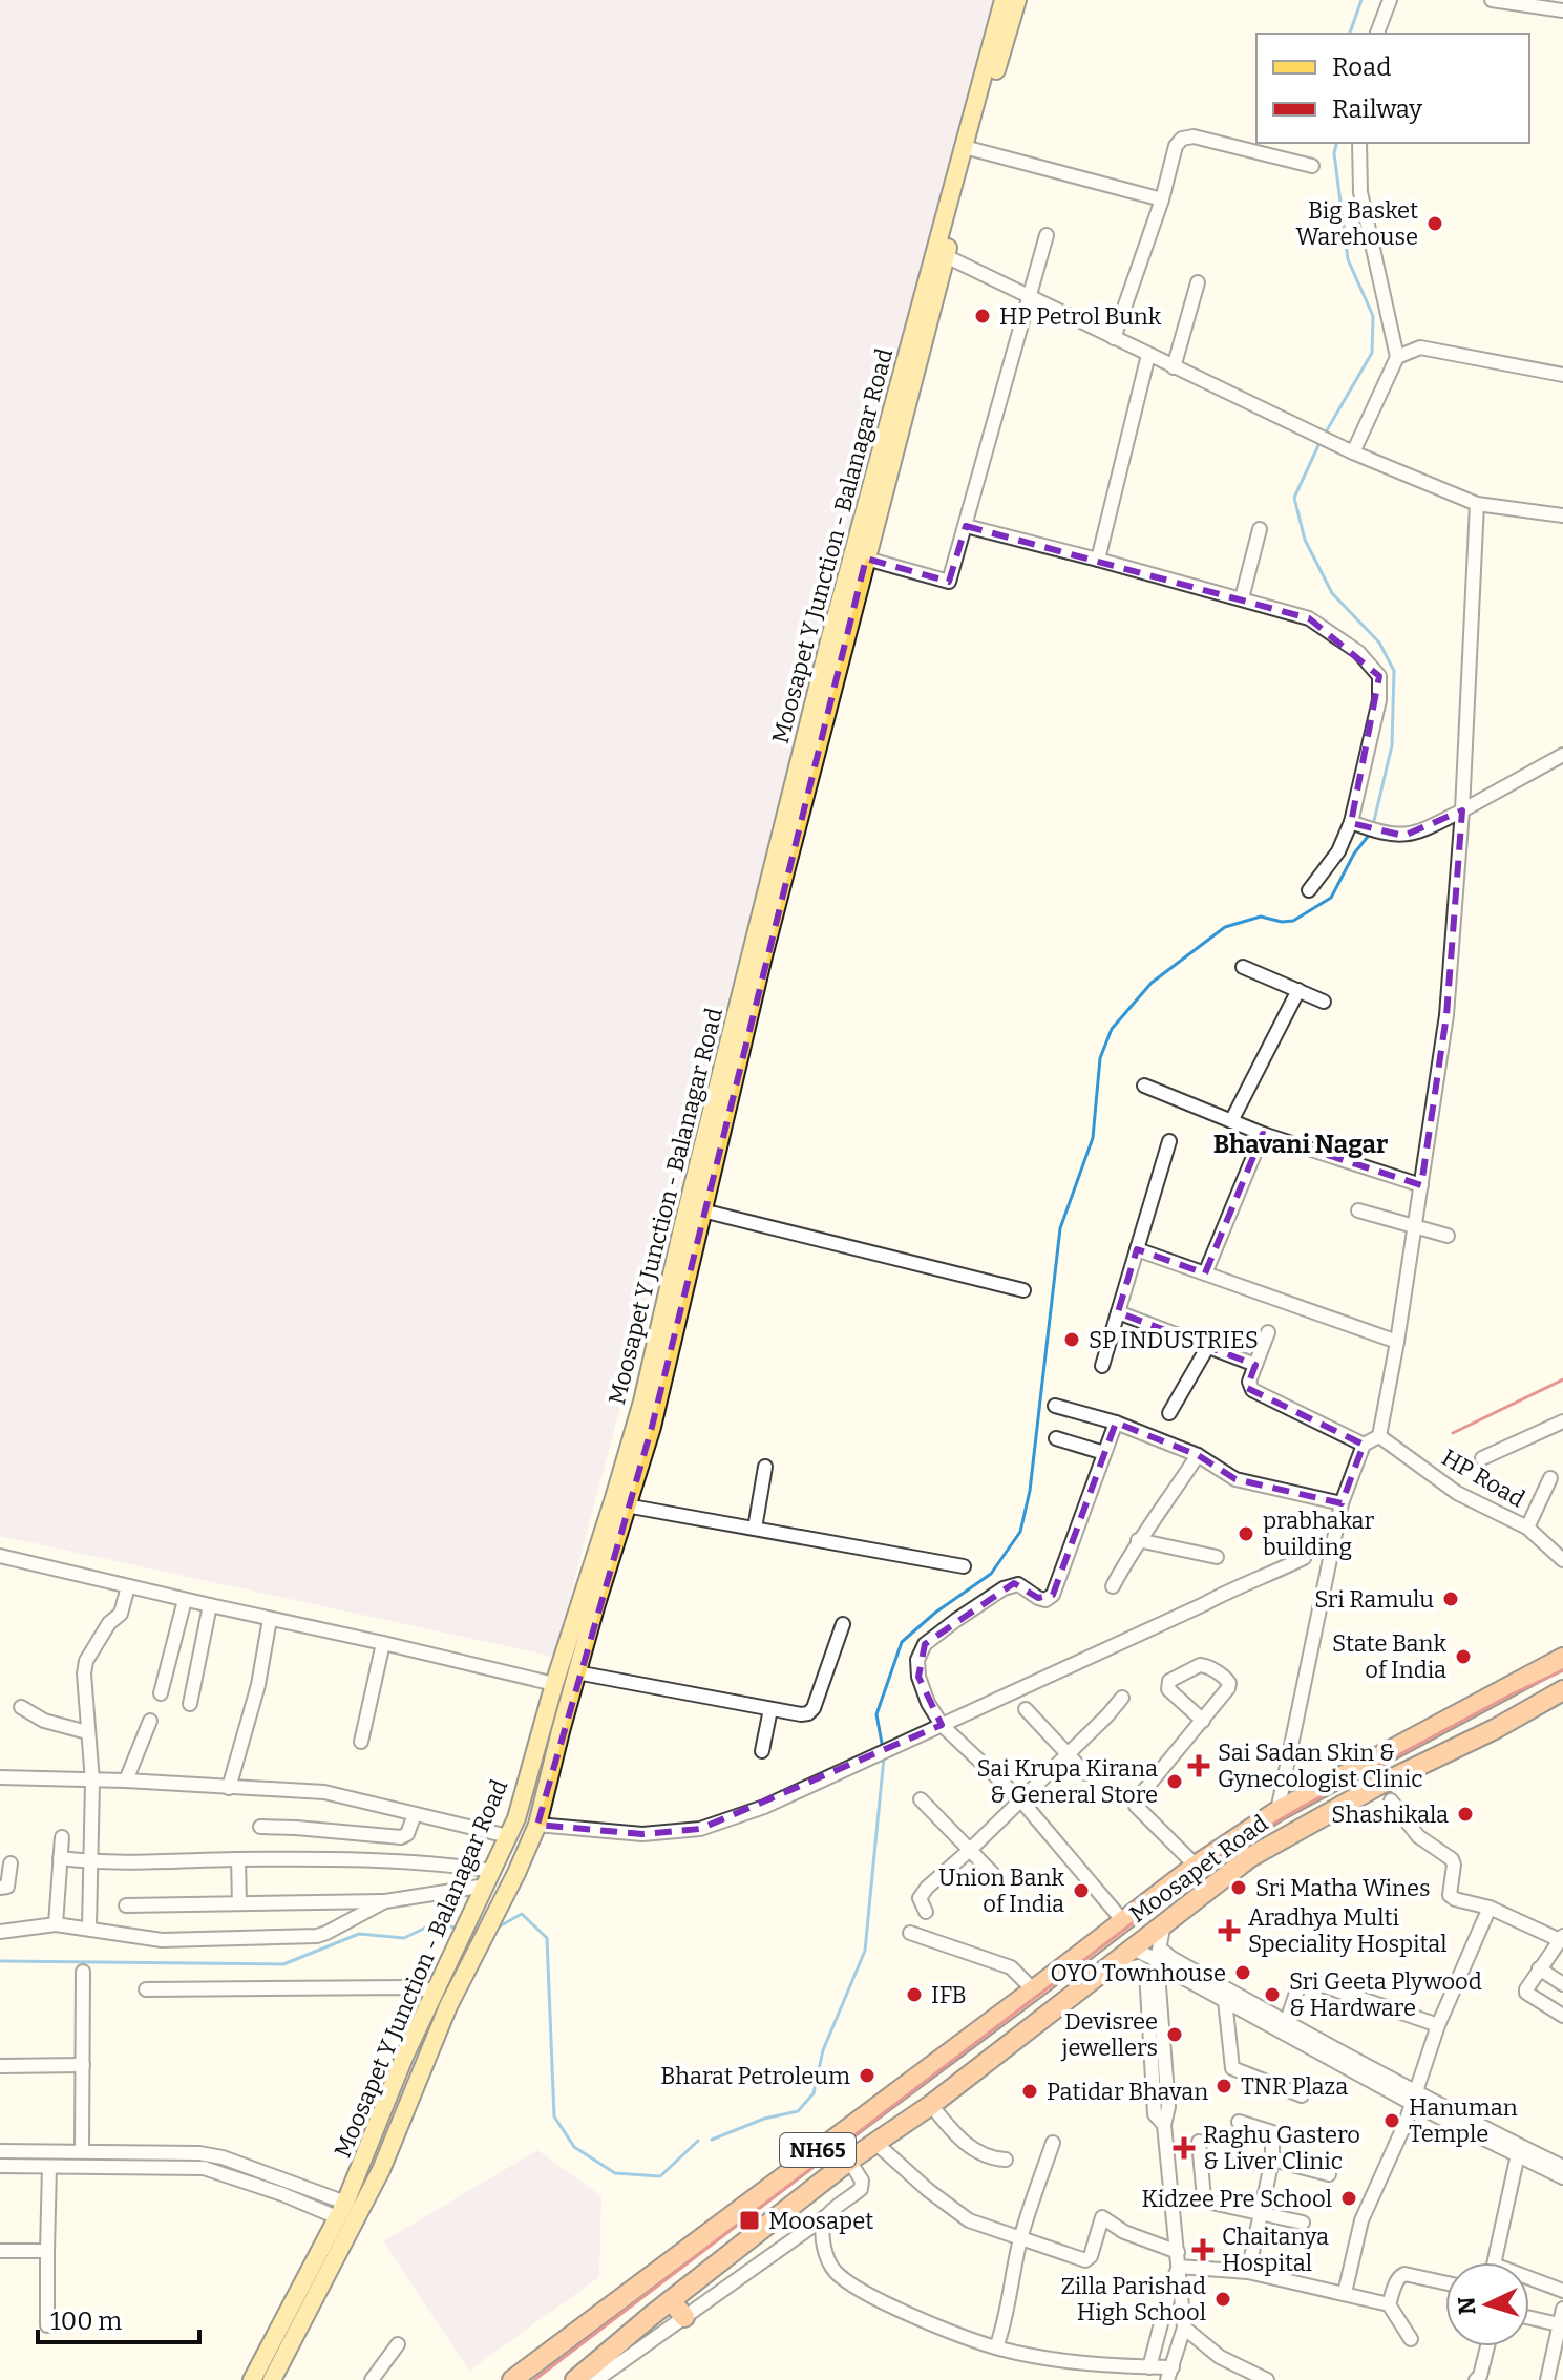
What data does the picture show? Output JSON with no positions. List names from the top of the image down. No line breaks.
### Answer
{"streets":{"highway":["Moosapet Road","NH65"],"main road":["Moosapet Y Junction - Balanagar Road"],"street":["HP Road"]},"crossings":[["Moosapet Road","NH65"]],"districts":["Bhavani Nagar"],"places":{"other":["Big Basket Warehouse","HP Petrol Bunk","SP INDUSTRIES","prabhakar building","Sri Ramulu","State Bank of India","Sai Krupa Kirana & General Store","Shashikala","Sri Matha Wines","Union Bank of India","OYO Townhouse","IFB","Sri Geeta Plywood & Hardware","Devisree jewellers","Bharat Petroleum","TNR Plaza","Patidar Bhavan","Hanuman Temple","Kidzee Pre School","Zilla Parishad High School"],"health":["Sai Sadan Skin & Gynecologist Clinic","Aradhya Multi Speciality Hospital","Raghu Gastero & Liver Clinic","Chaitanya Hospital"],"transit":["Moosapet"]},"legend":["Road","Railway"],"scale_bar":"100 m","north":"left"}
